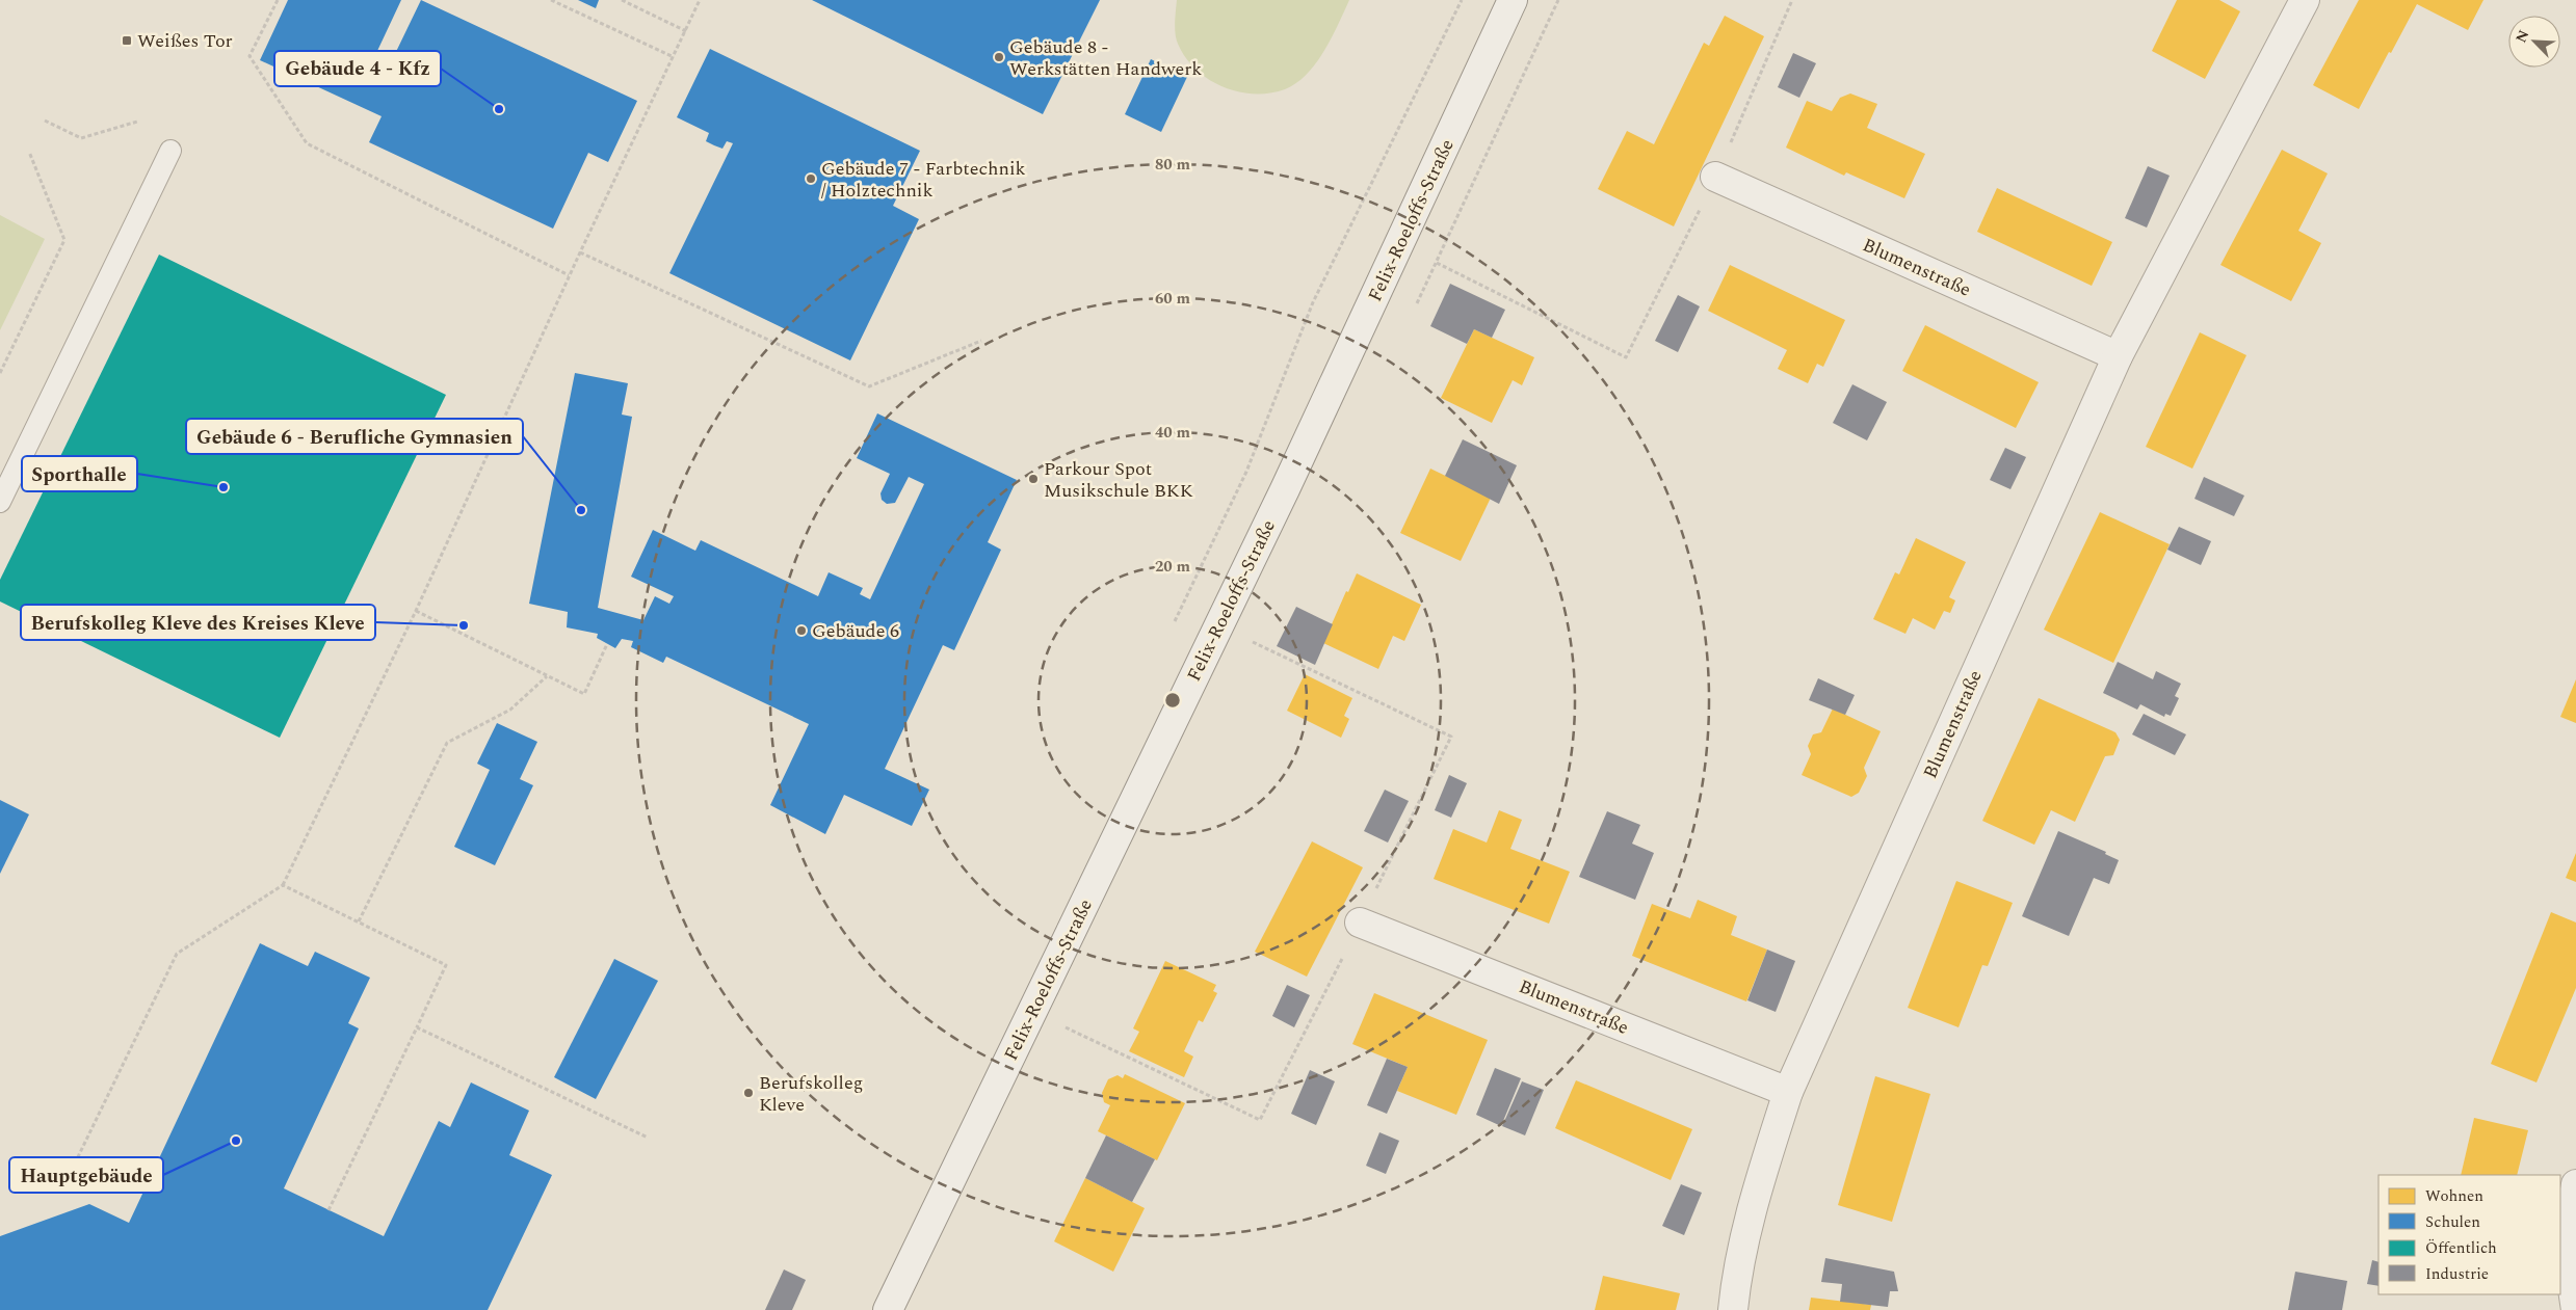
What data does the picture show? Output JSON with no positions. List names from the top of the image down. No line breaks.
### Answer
{"streets":{"street":["Felix-Roeloffs-Straße","Blumenstraße"]},"places":{"transit":["Weißes Tor"],"other":["Gebäude 8 - Werkstätten Handwerk","Gebäude 4 - Kfz","Gebäude 7 - Farbtechnik / Holztechnik","Parkour Spot Musikschule BKK","Sporthalle","Gebäude 6 - Berufliche Gymnasien","Berufskolleg Kleve des Kreises Kleve","Gebäude 6","Berufskolleg Kleve","Hauptgebäude"]},"legend":["Wohnen","Schulen","Öffentlich","Industrie"],"north":"top left","rings":["80 m","60 m","40 m","20 m"]}
